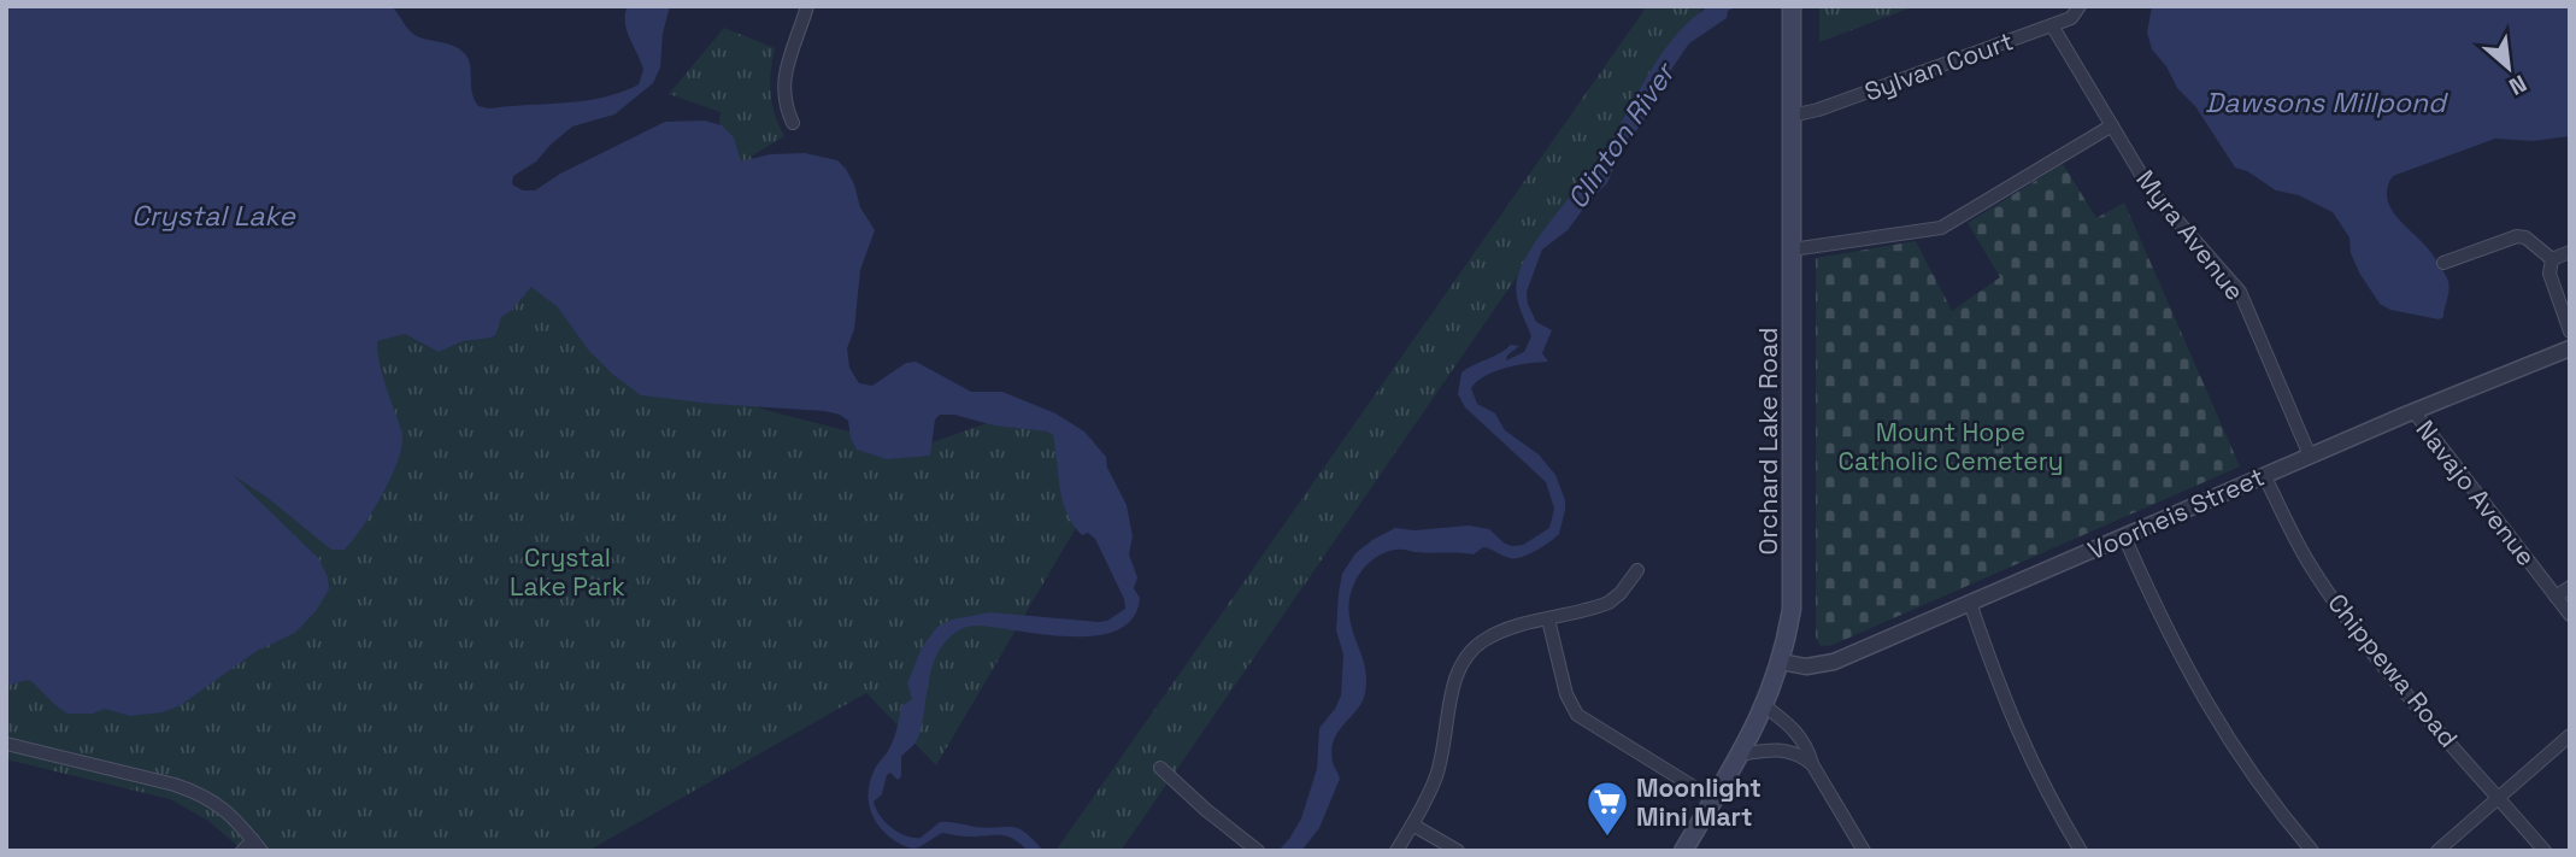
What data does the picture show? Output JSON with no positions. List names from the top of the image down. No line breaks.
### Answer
{"streets":{"main road":["Orchard Lake Road"],"street":["Sylvan Court","Myra Avenue","Navajo Avenue","Voorheis Street","Chippewa Road"]},"crossings":[["Sylvan Court","Myra Avenue"],["Sylvan Court","Orchard Lake Road"],["Myra Avenue","Voorheis Street"],["Orchard Lake Road","Voorheis Street"],["Navajo Avenue","Voorheis Street"],["Voorheis Street","Chippewa Road"]],"water":["Dawsons Millpond","Clinton River","Crystal Lake"],"parks":["Mount Hope Catholic Cemetery","Crystal Lake Park"],"places":{"supermarket":["Moonlight Mini Mart"]},"north":"bottom right"}
